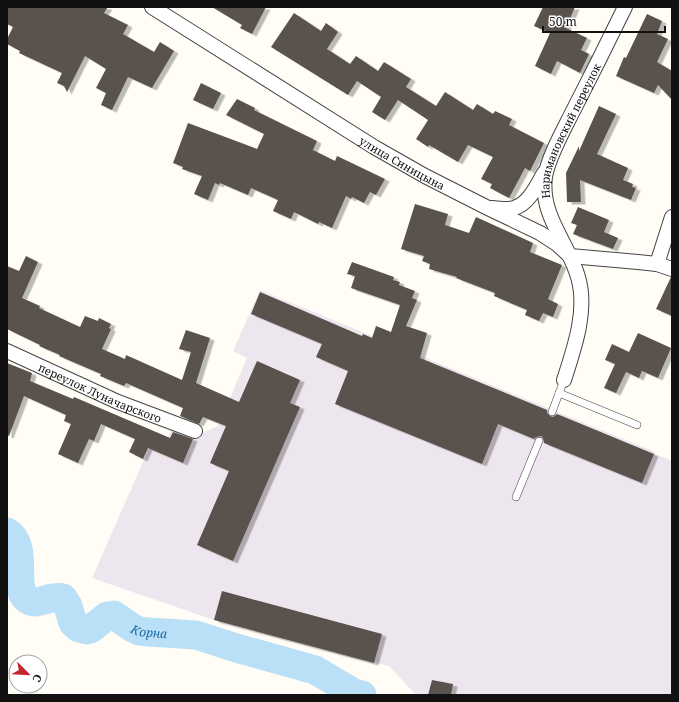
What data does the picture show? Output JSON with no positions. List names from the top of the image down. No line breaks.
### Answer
{"streets":{"street":["Наримановский переулок","улица Синицына","переулок Луначарского"]},"crossings":[["Наримановский переулок","улица Синицына"]],"water":["Корна"],"scale_bar":"50 m","north":"bottom right"}
